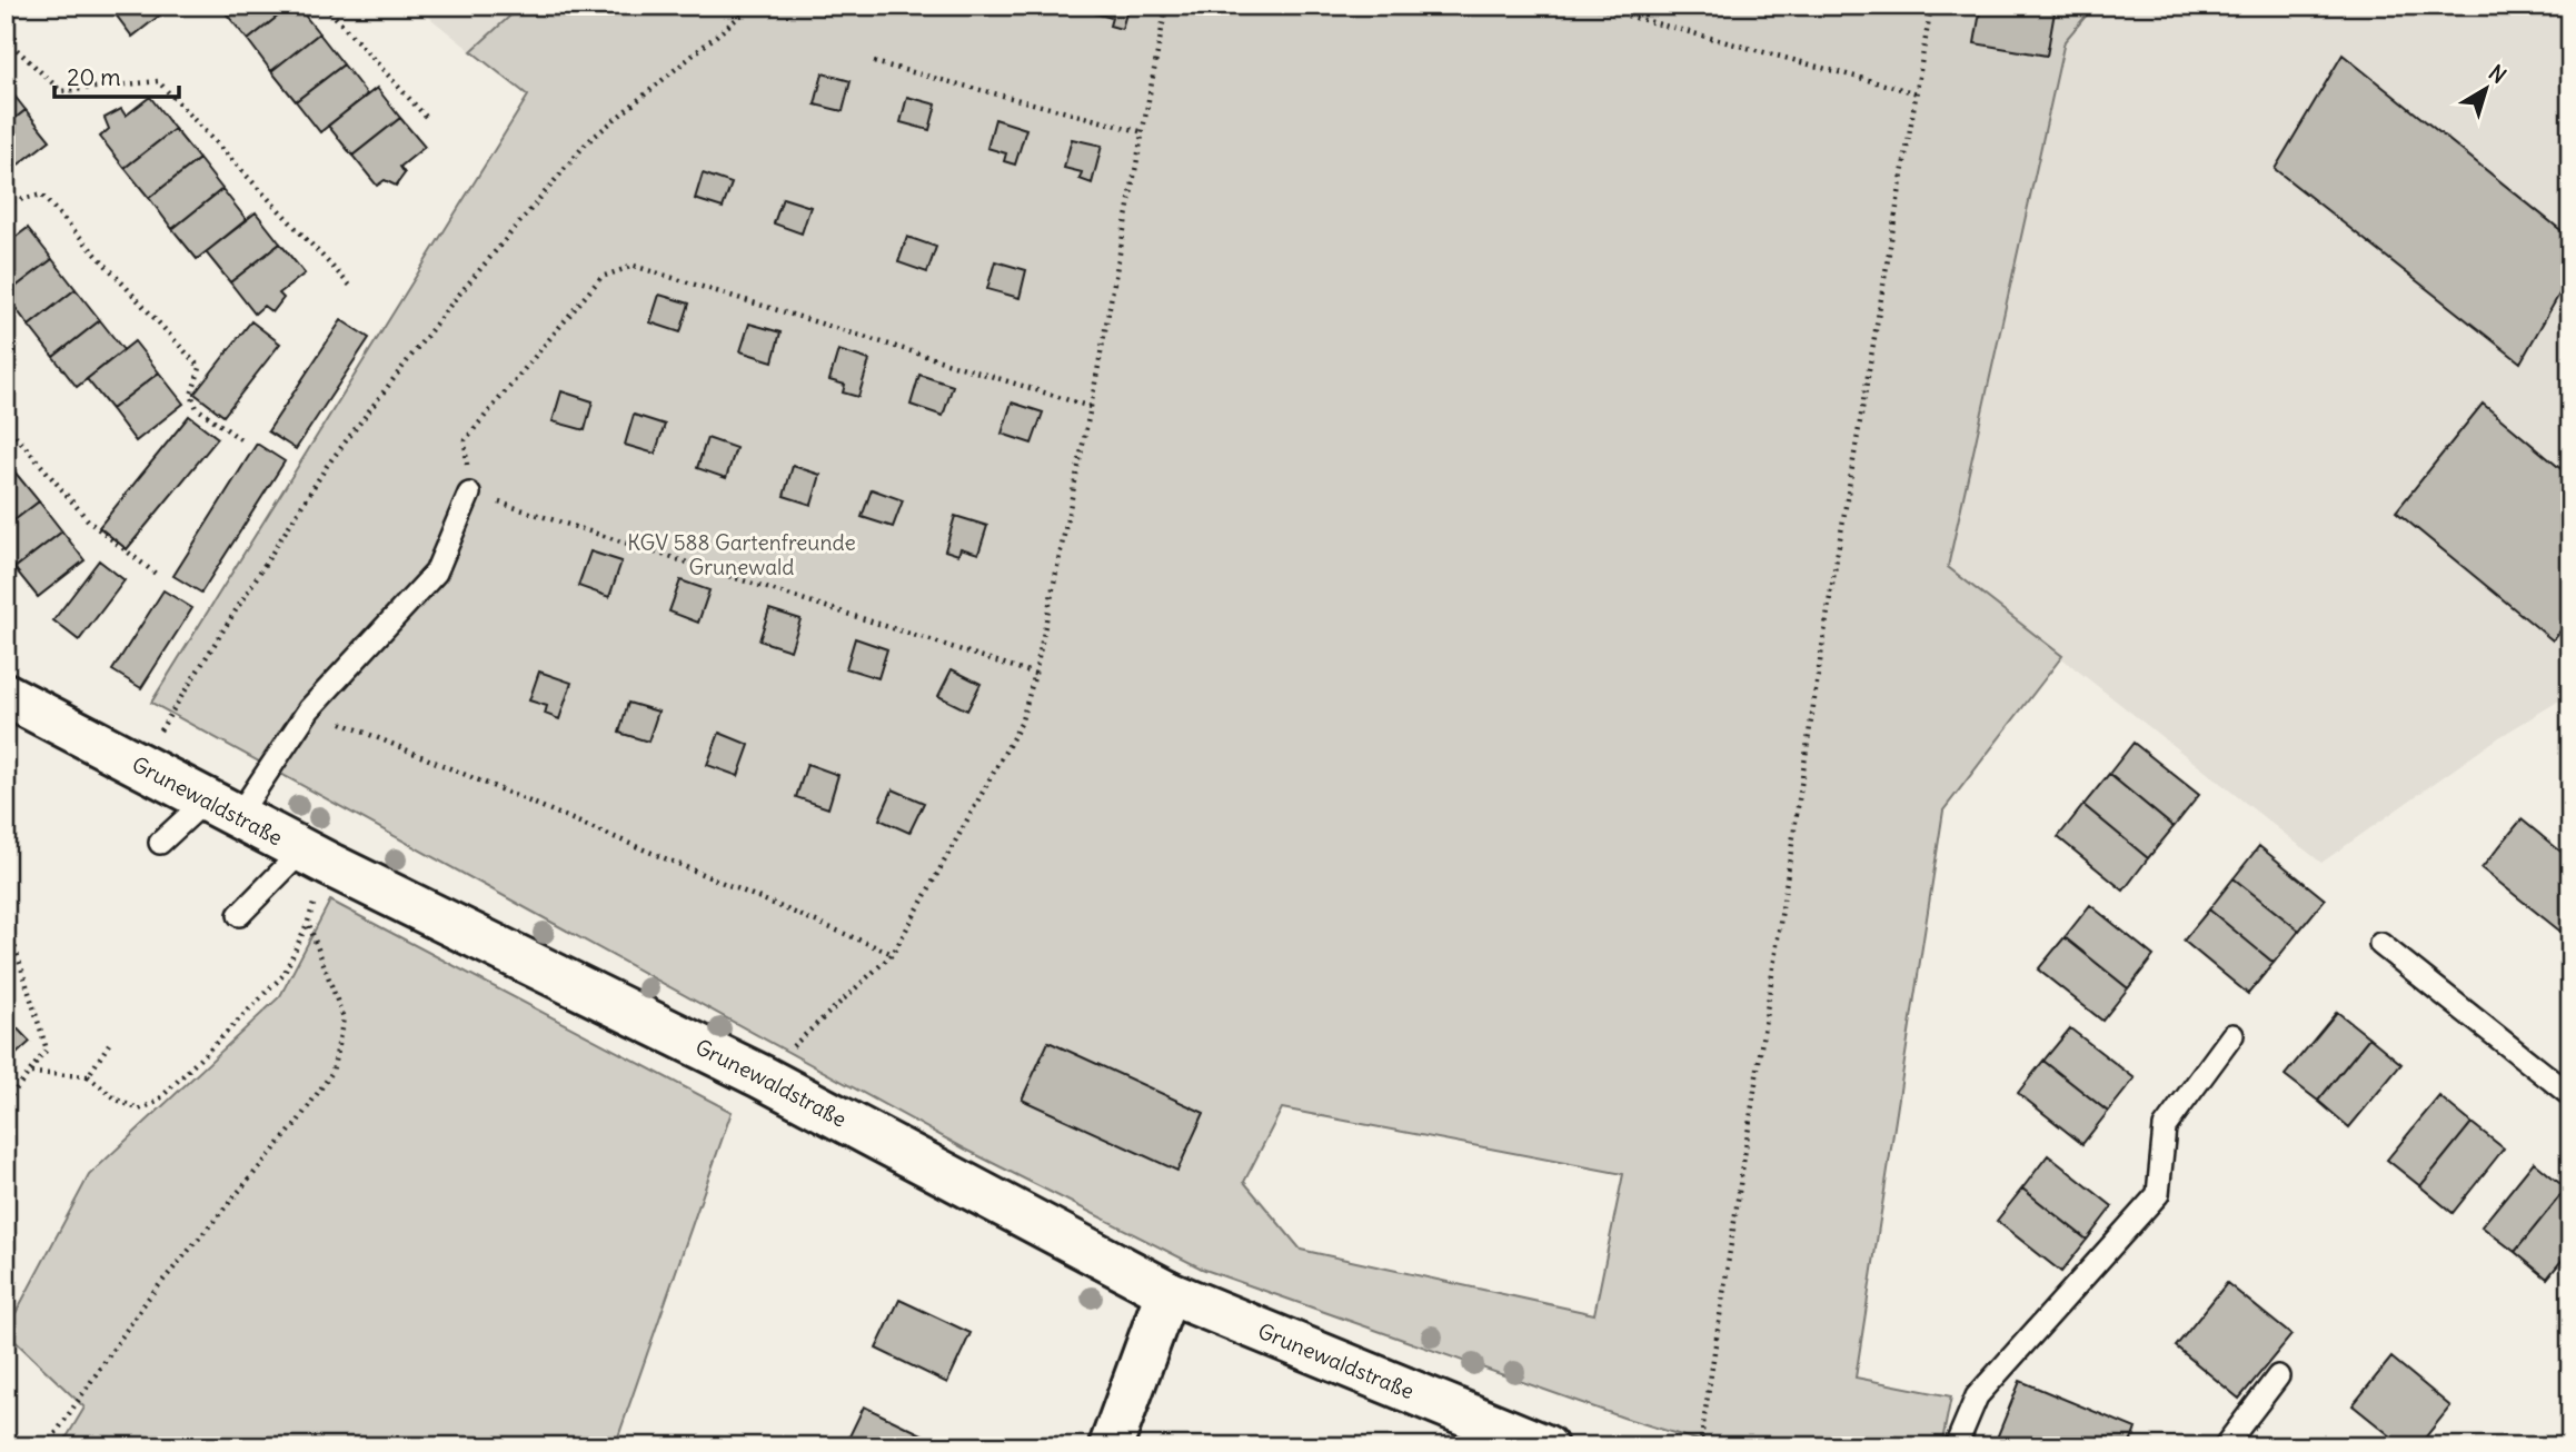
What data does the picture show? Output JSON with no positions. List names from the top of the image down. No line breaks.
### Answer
{"streets":{"street":["Grunewaldstraße"]},"parks":["KGV 588 Gartenfreunde Grunewald"],"scale_bar":"20 m","north":"top right"}
